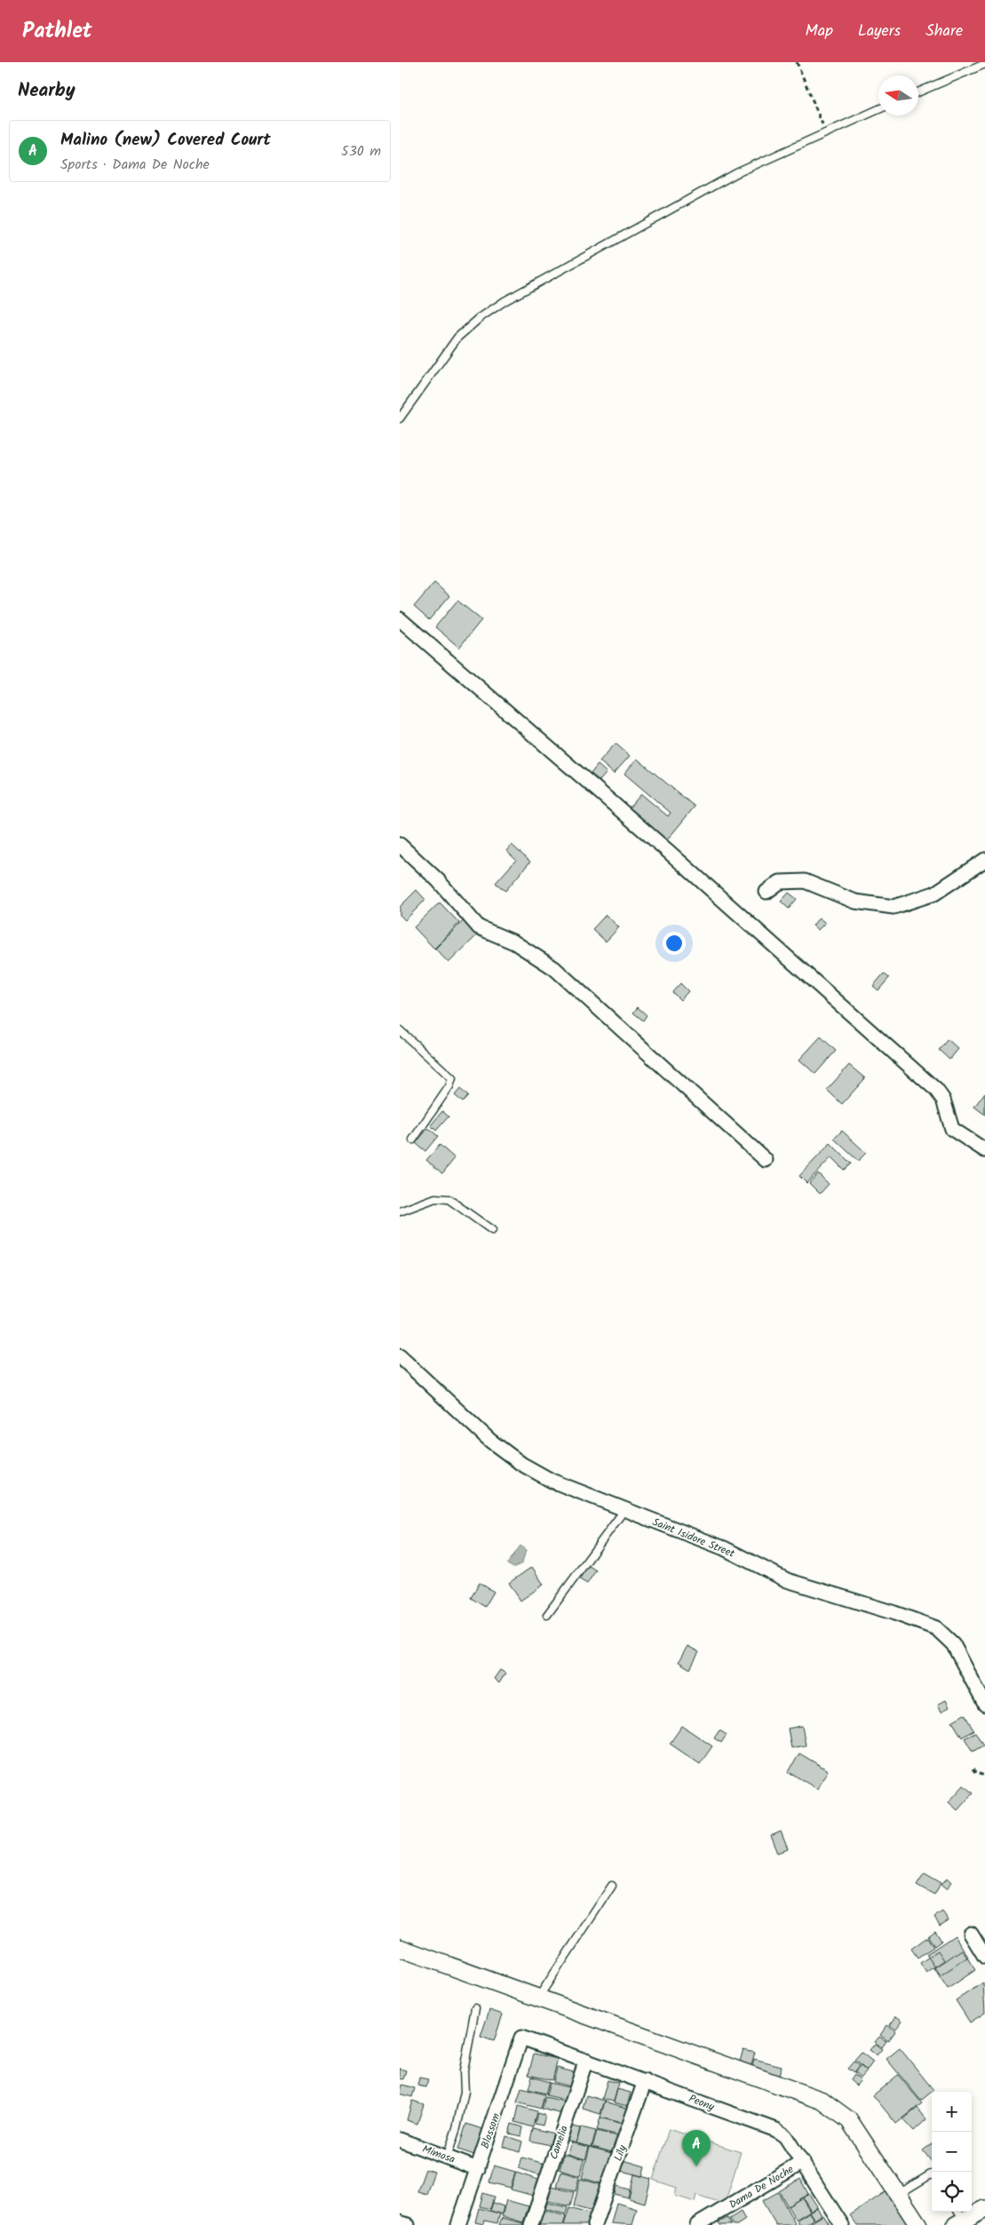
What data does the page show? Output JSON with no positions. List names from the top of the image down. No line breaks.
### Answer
{"streets":{"street":["Saint Isidore Street","Peony","Blossom","Camelia","Lily","Mimosa","Dama De Noche"]},"crossings":[["Peony","Blossom"],["Peony","Camelia"],["Peony","Lily"],["Peony","Dama De Noche"],["Blossom","Mimosa"]],"north":"left","page":{"header":"Pathlet","nav":["Map","Layers","Share"],"heading":"Nearby","list":[{"mark":"A","name":"Malino (new) Covered Court","note":"Sports · Dama De Noche","value":"530 m"}],"map_buttons":["+","−"],"pins":"A"}}
